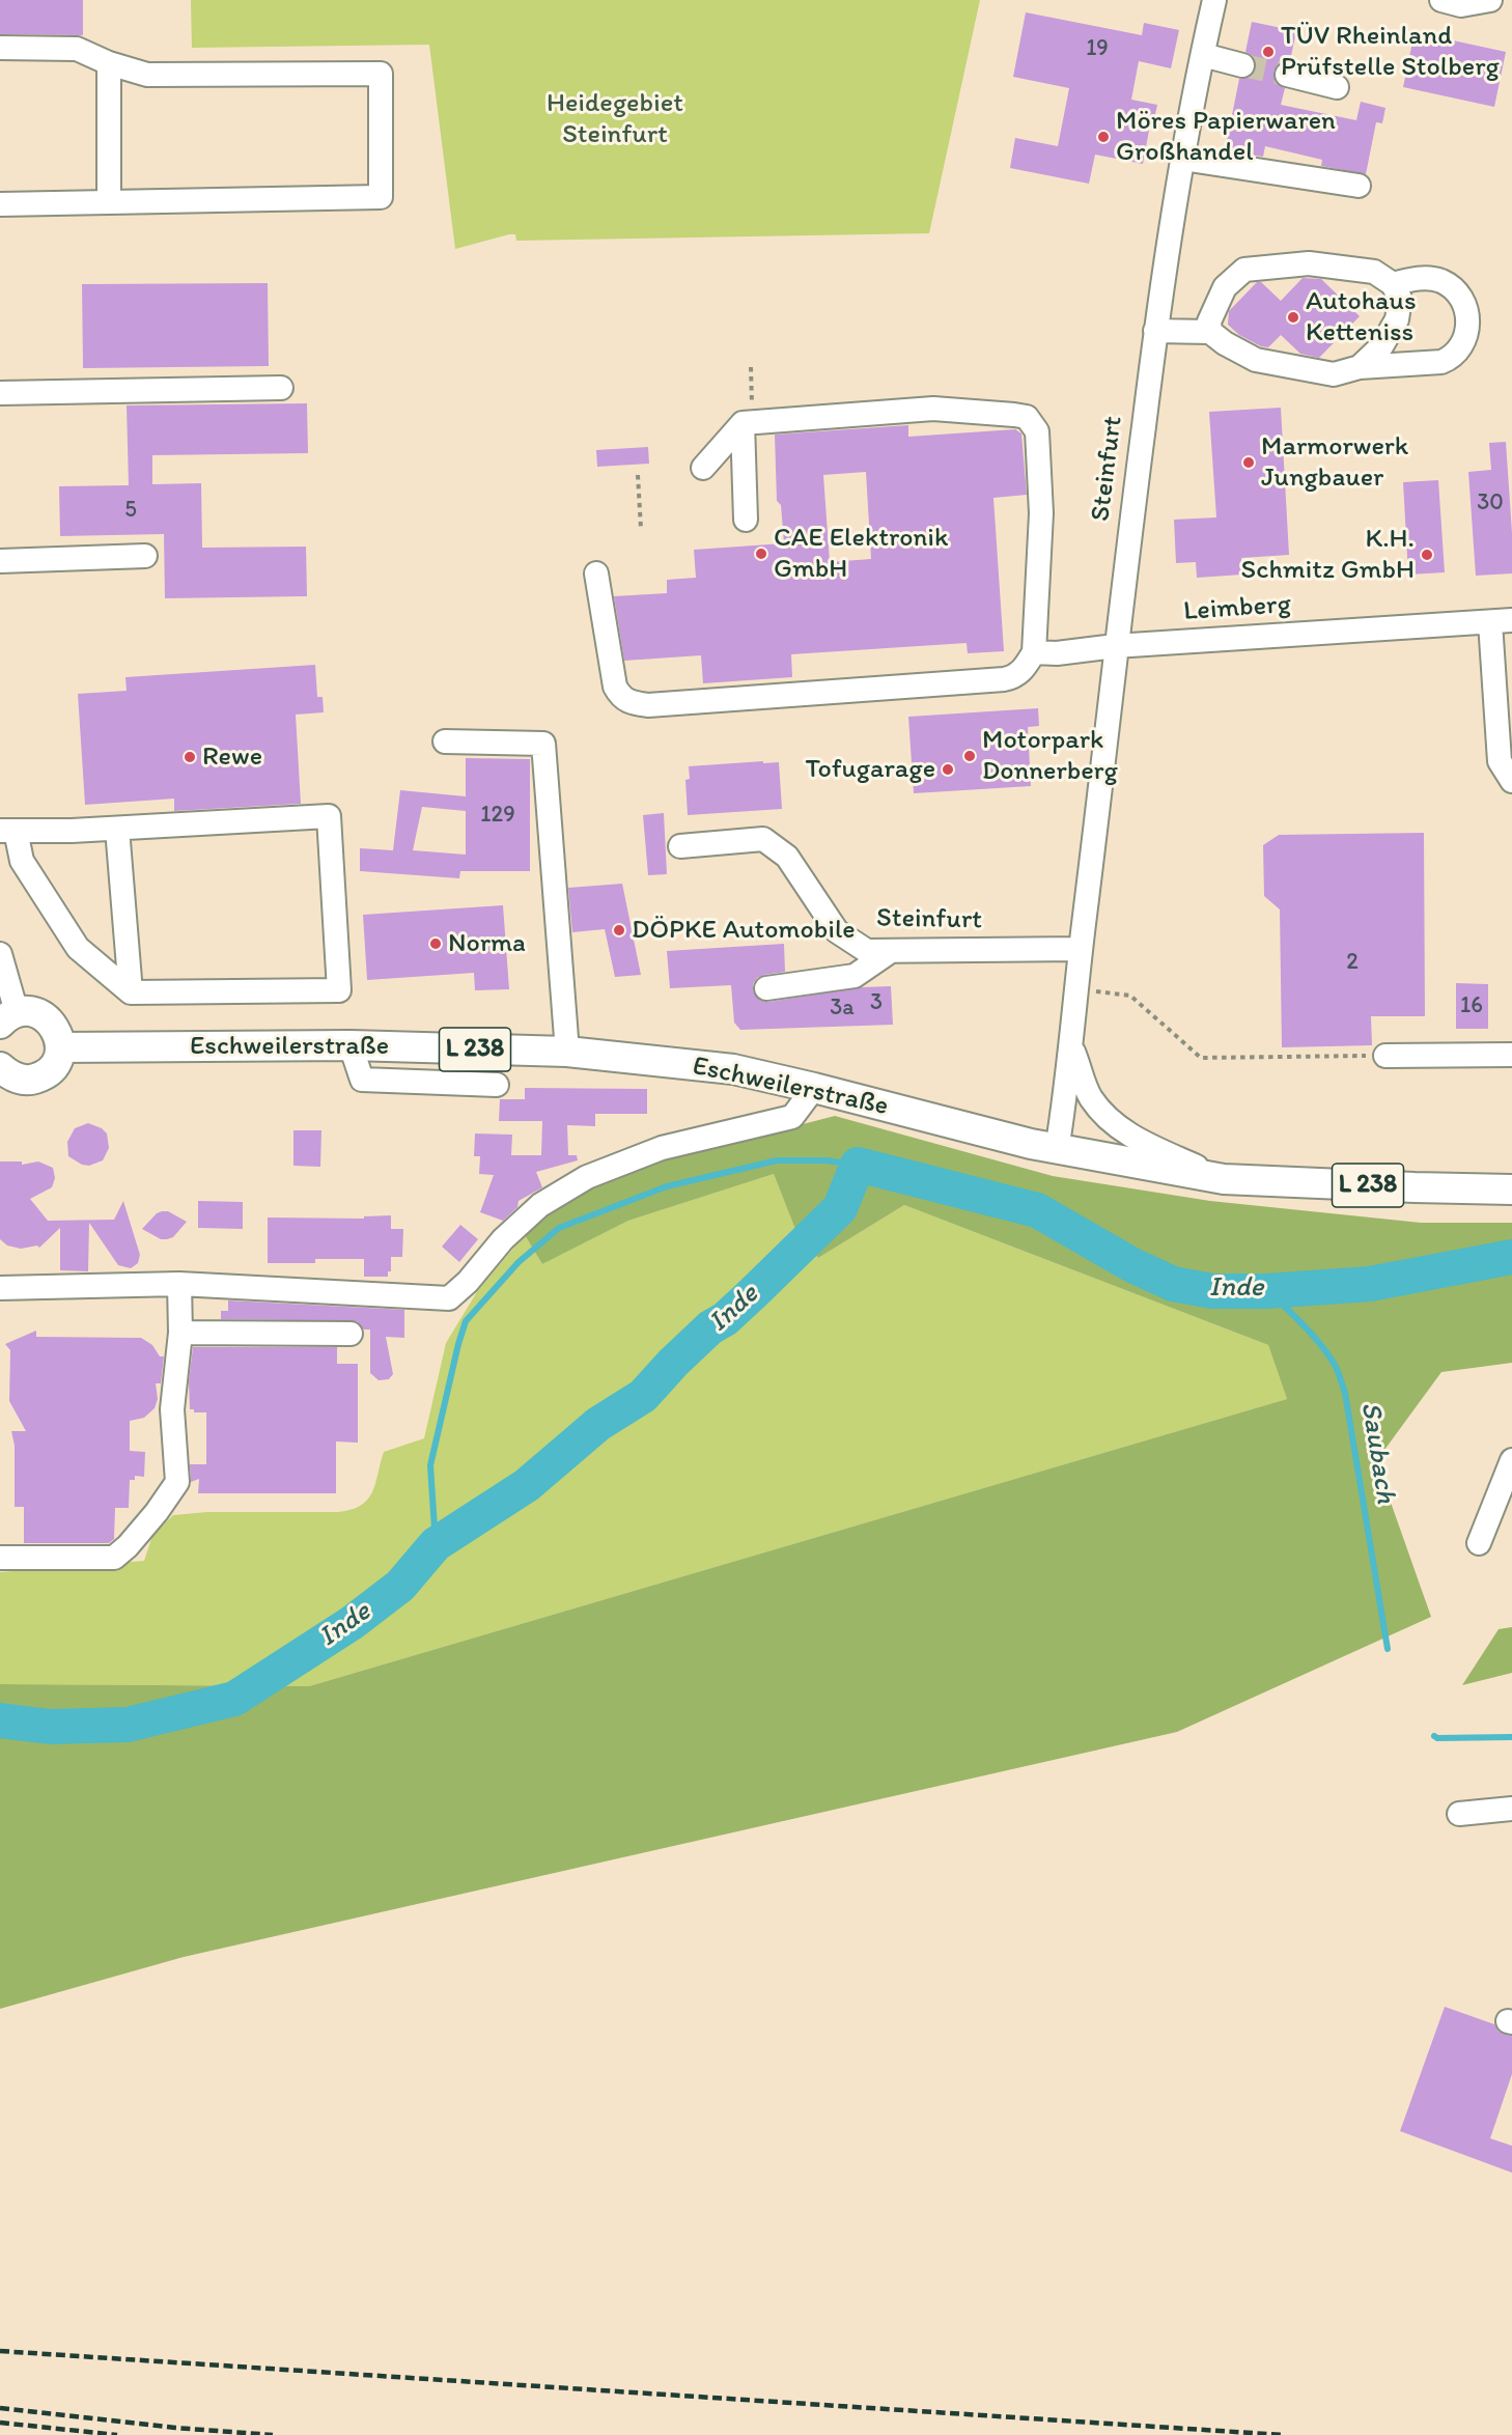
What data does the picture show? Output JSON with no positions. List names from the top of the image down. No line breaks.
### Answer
{"streets":{"main road":["Eschweilerstraße","L 238"],"street":["Steinfurt","Leimberg"]},"crossings":[["Steinfurt","Leimberg"],["Steinfurt","Eschweilerstraße"]],"water":["Inde","Saubach"],"parks":["Heidegebiet Steinfurt"],"places":["TÜV Rheinland Prüfstelle Stolberg","Möres Papierwaren Großhandel","Autohaus Ketteniss","Marmorwerk Jungbauer","CAE Elektronik GmbH","K.H. Schmitz GmbH","Motorpark Donnerberg","Rewe","Tofugarage","DÖPKE Automobile","Norma"],"house_numbers":["19","30","5","129","2","3","16","3a"]}
